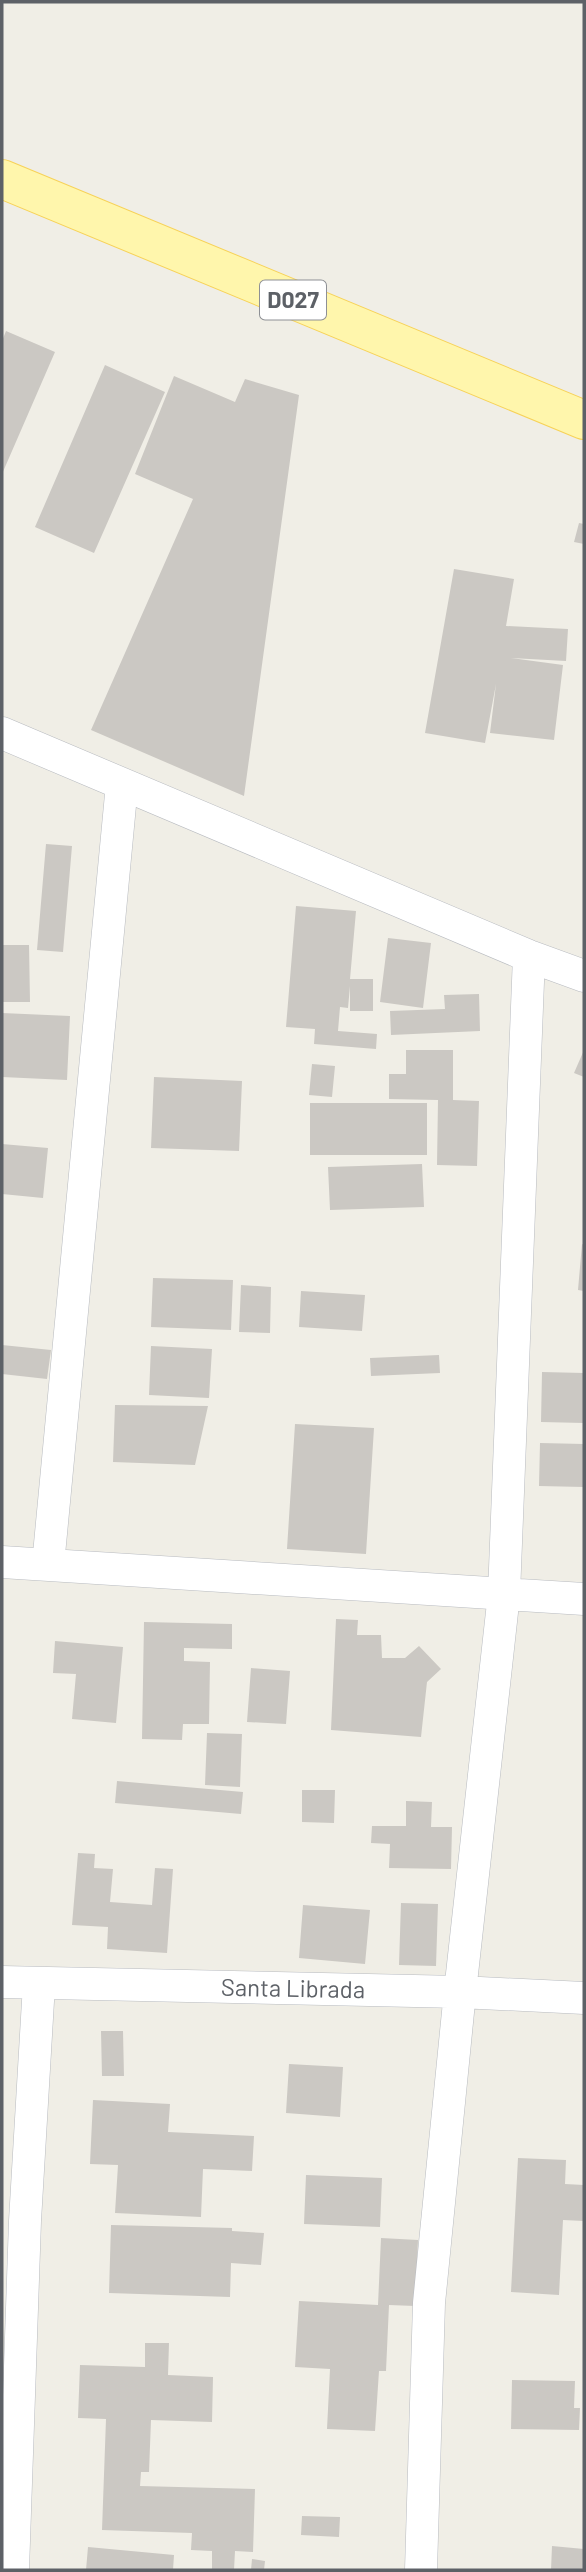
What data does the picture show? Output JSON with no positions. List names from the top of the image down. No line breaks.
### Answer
{"streets":{"main road":["D027"],"street":["Santa Librada"]}}
